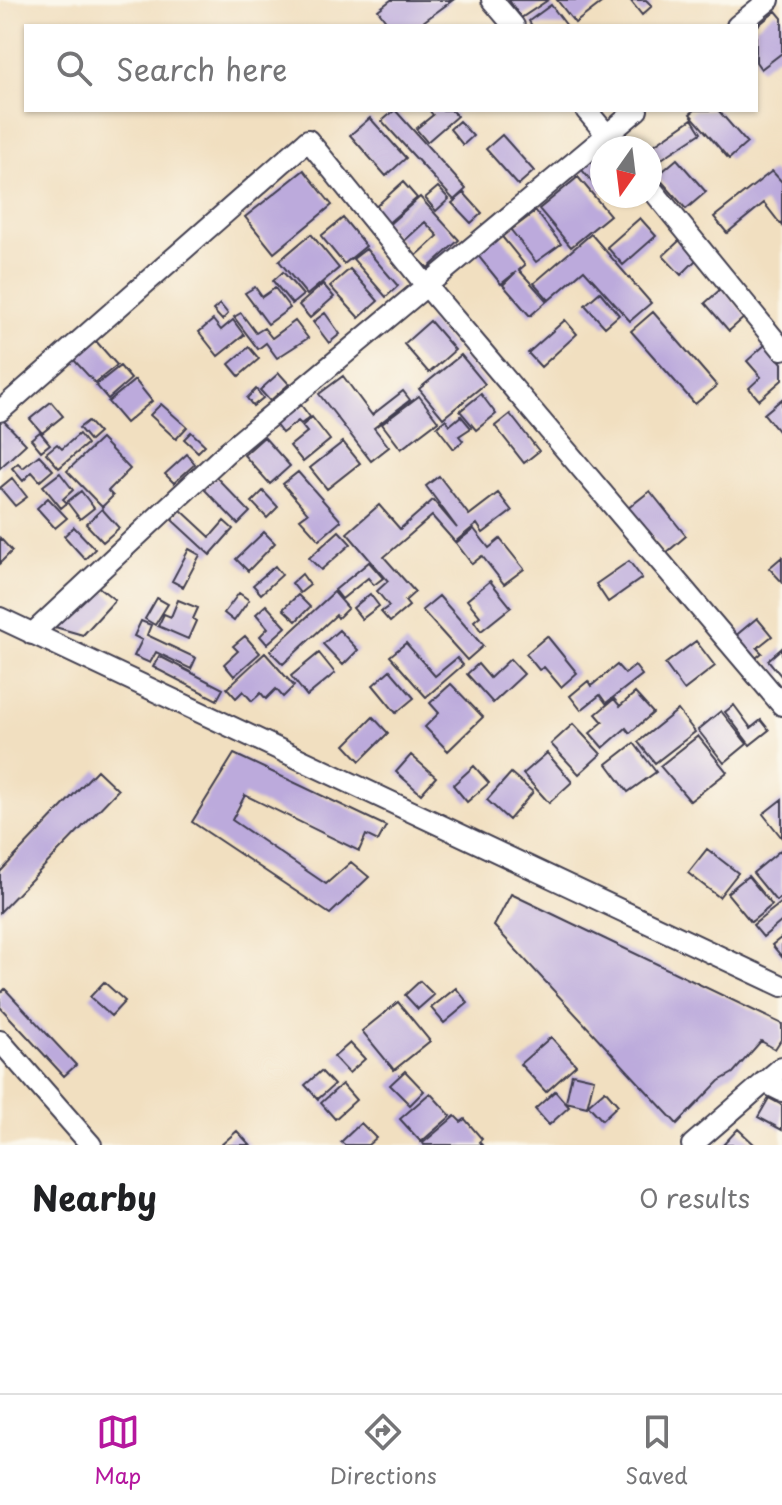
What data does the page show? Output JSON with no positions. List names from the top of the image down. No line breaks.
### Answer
{"north":"bottom","page":{"search":"Search here","heading":["Nearby","0 results"],"nav":["Map","Directions","Saved"]}}
